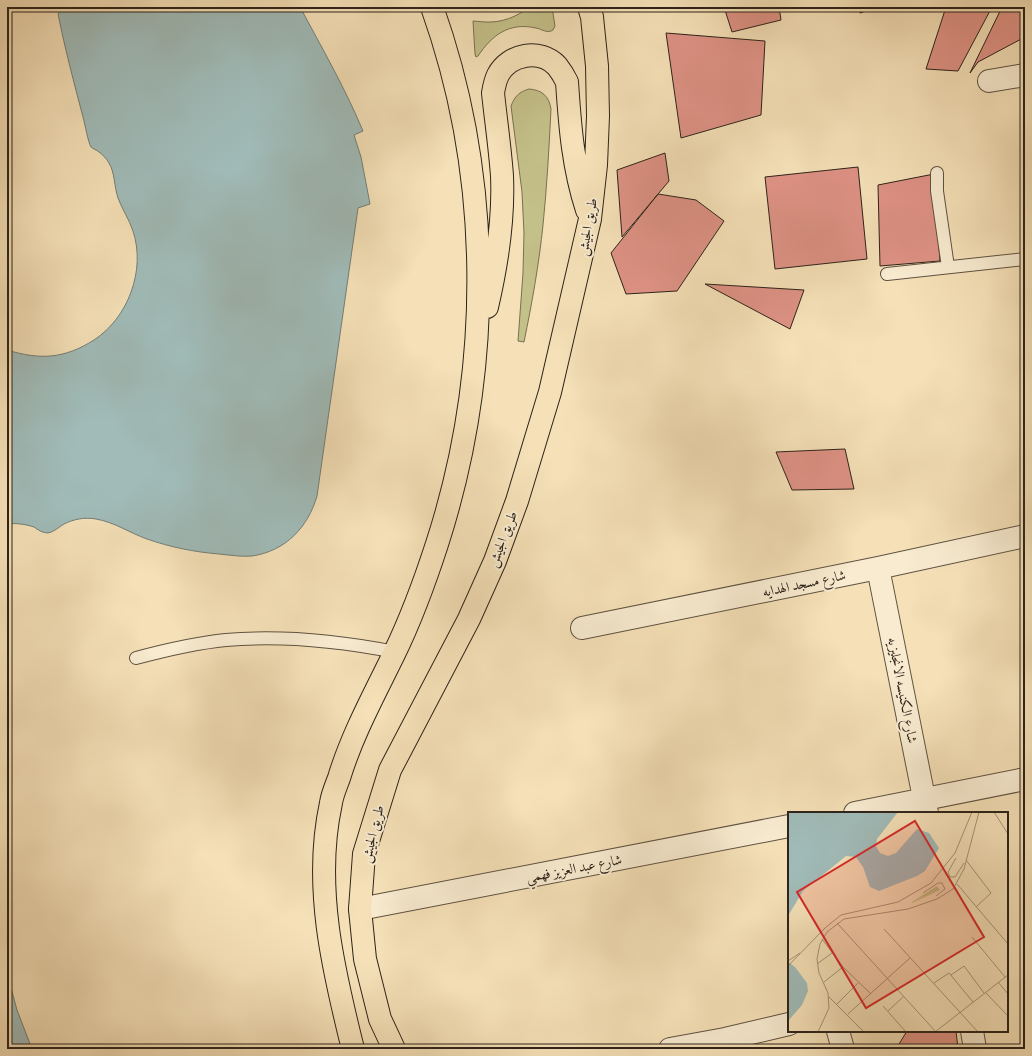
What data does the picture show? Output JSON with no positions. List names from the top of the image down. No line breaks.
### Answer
{"streets":{"highway":["طريق الجيش"],"street":["شارع مسجد الهدايه","شارع الكنيسه الانجليزيه","شارع عبد العزيز فهمي"]},"crossings":[["طريق الجيش","شارع عبد العزيز فهمي"],["شارع مسجد الهدايه","شارع الكنيسه الانجليزيه"]]}
